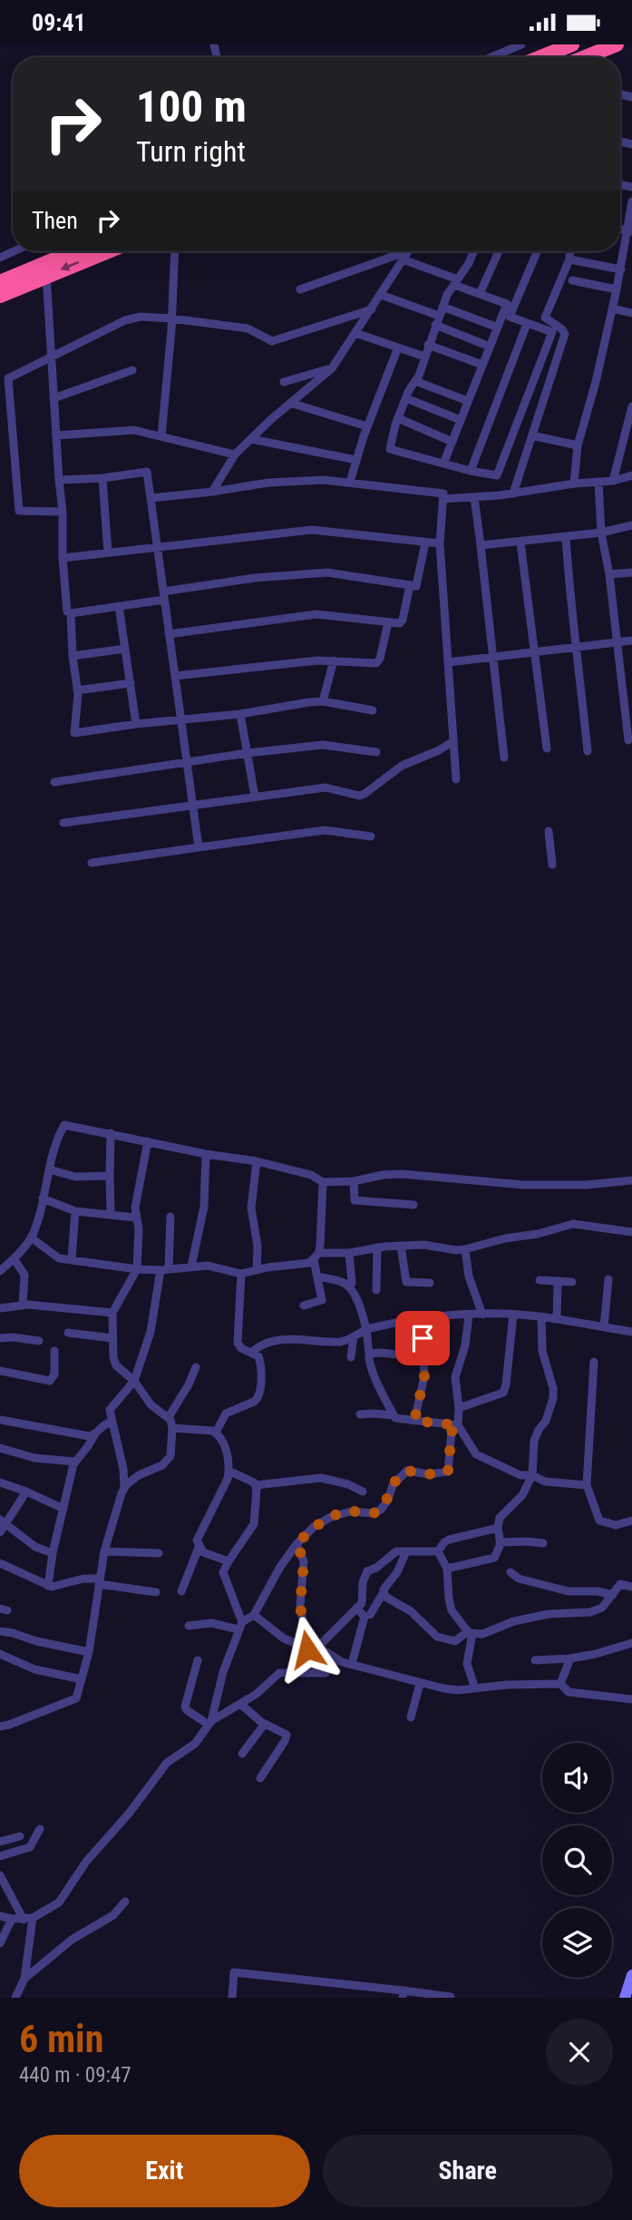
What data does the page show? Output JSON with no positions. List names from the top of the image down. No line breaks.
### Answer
{"page":{"status":"09:41","turn":["100 m","Turn right"],"then":"Then","heading":["6 min","440 m · 09:47"],"buttons":["Exit","Share"]}}
